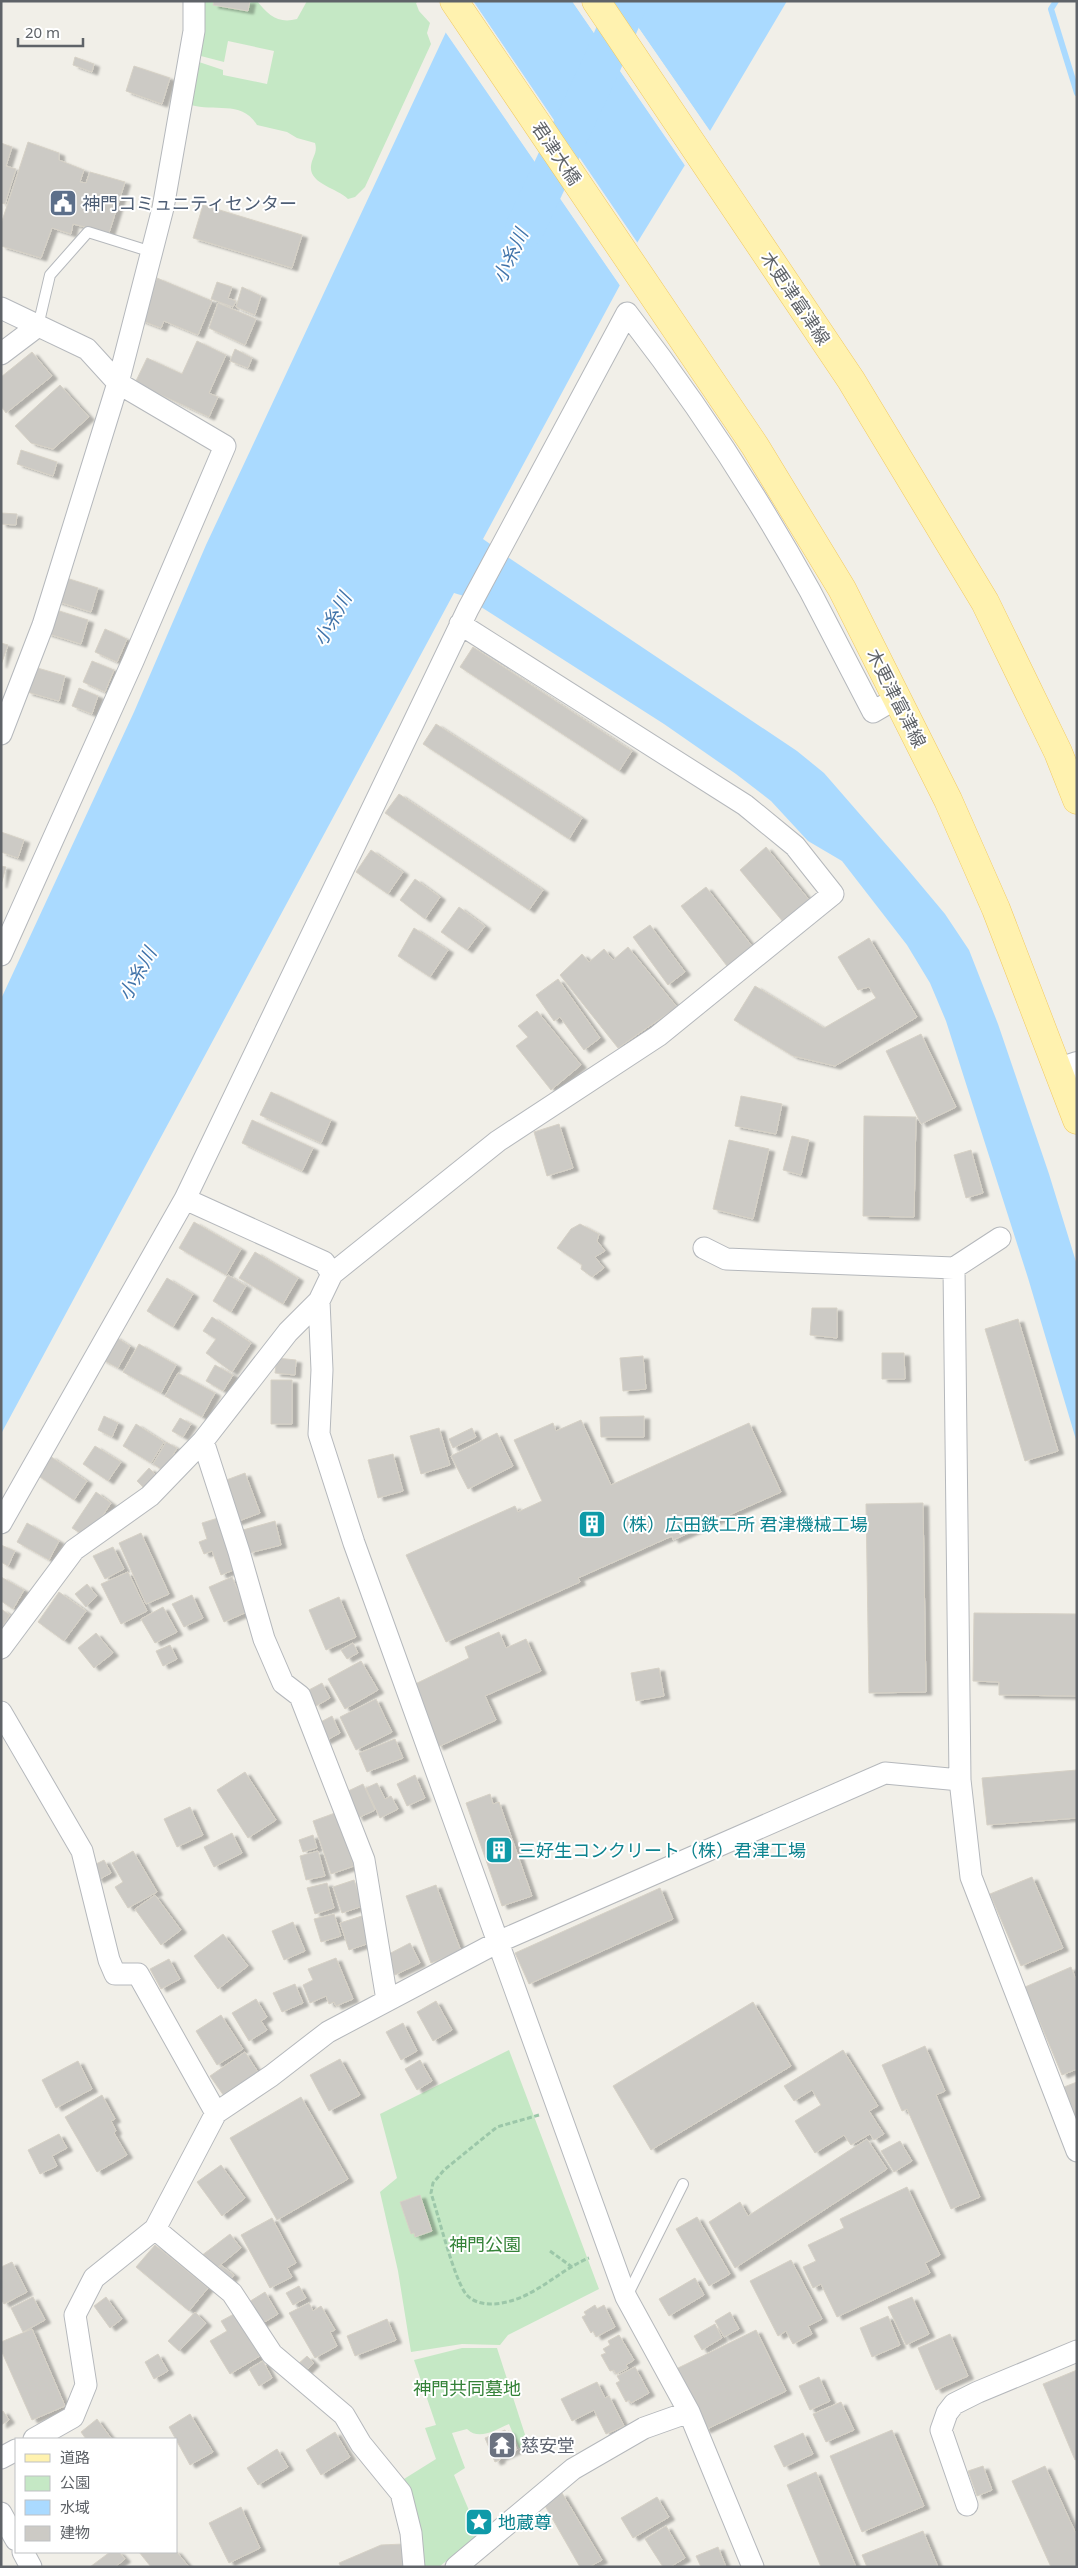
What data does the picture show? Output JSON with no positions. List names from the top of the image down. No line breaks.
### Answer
{"streets":{"main road":["君津大橋","木更津富津線"]},"crossings":[["君津大橋","木更津富津線"]],"water":["小糸川"],"parks":["神門公園","神門共同墓地"],"places":{"public building":["神門コミュニティセンター"],"building":["（株）広田鉄工所 君津機械工場","三好生コンクリート（株）君津工場"],"temple":["慈安堂"],"place":["地蔵尊"]},"legend":["道路","公園","水域","建物"],"scale_bar":"20 m"}
